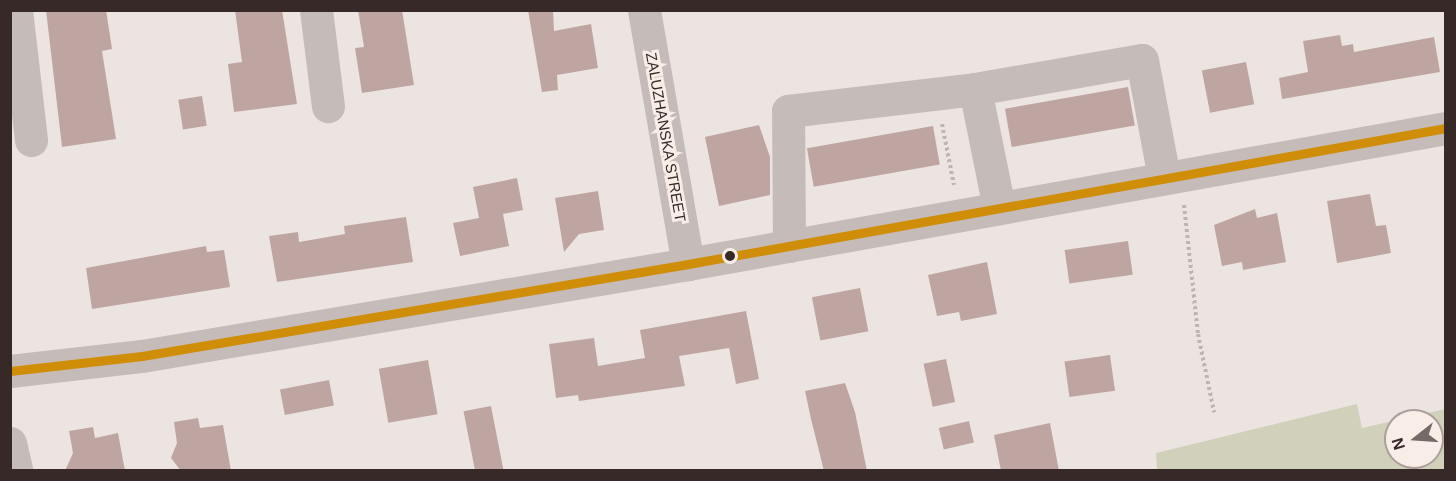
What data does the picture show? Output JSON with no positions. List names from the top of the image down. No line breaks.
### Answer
{"streets":{"street":["ZALUZHANSKA STREET"]},"north":"left"}
